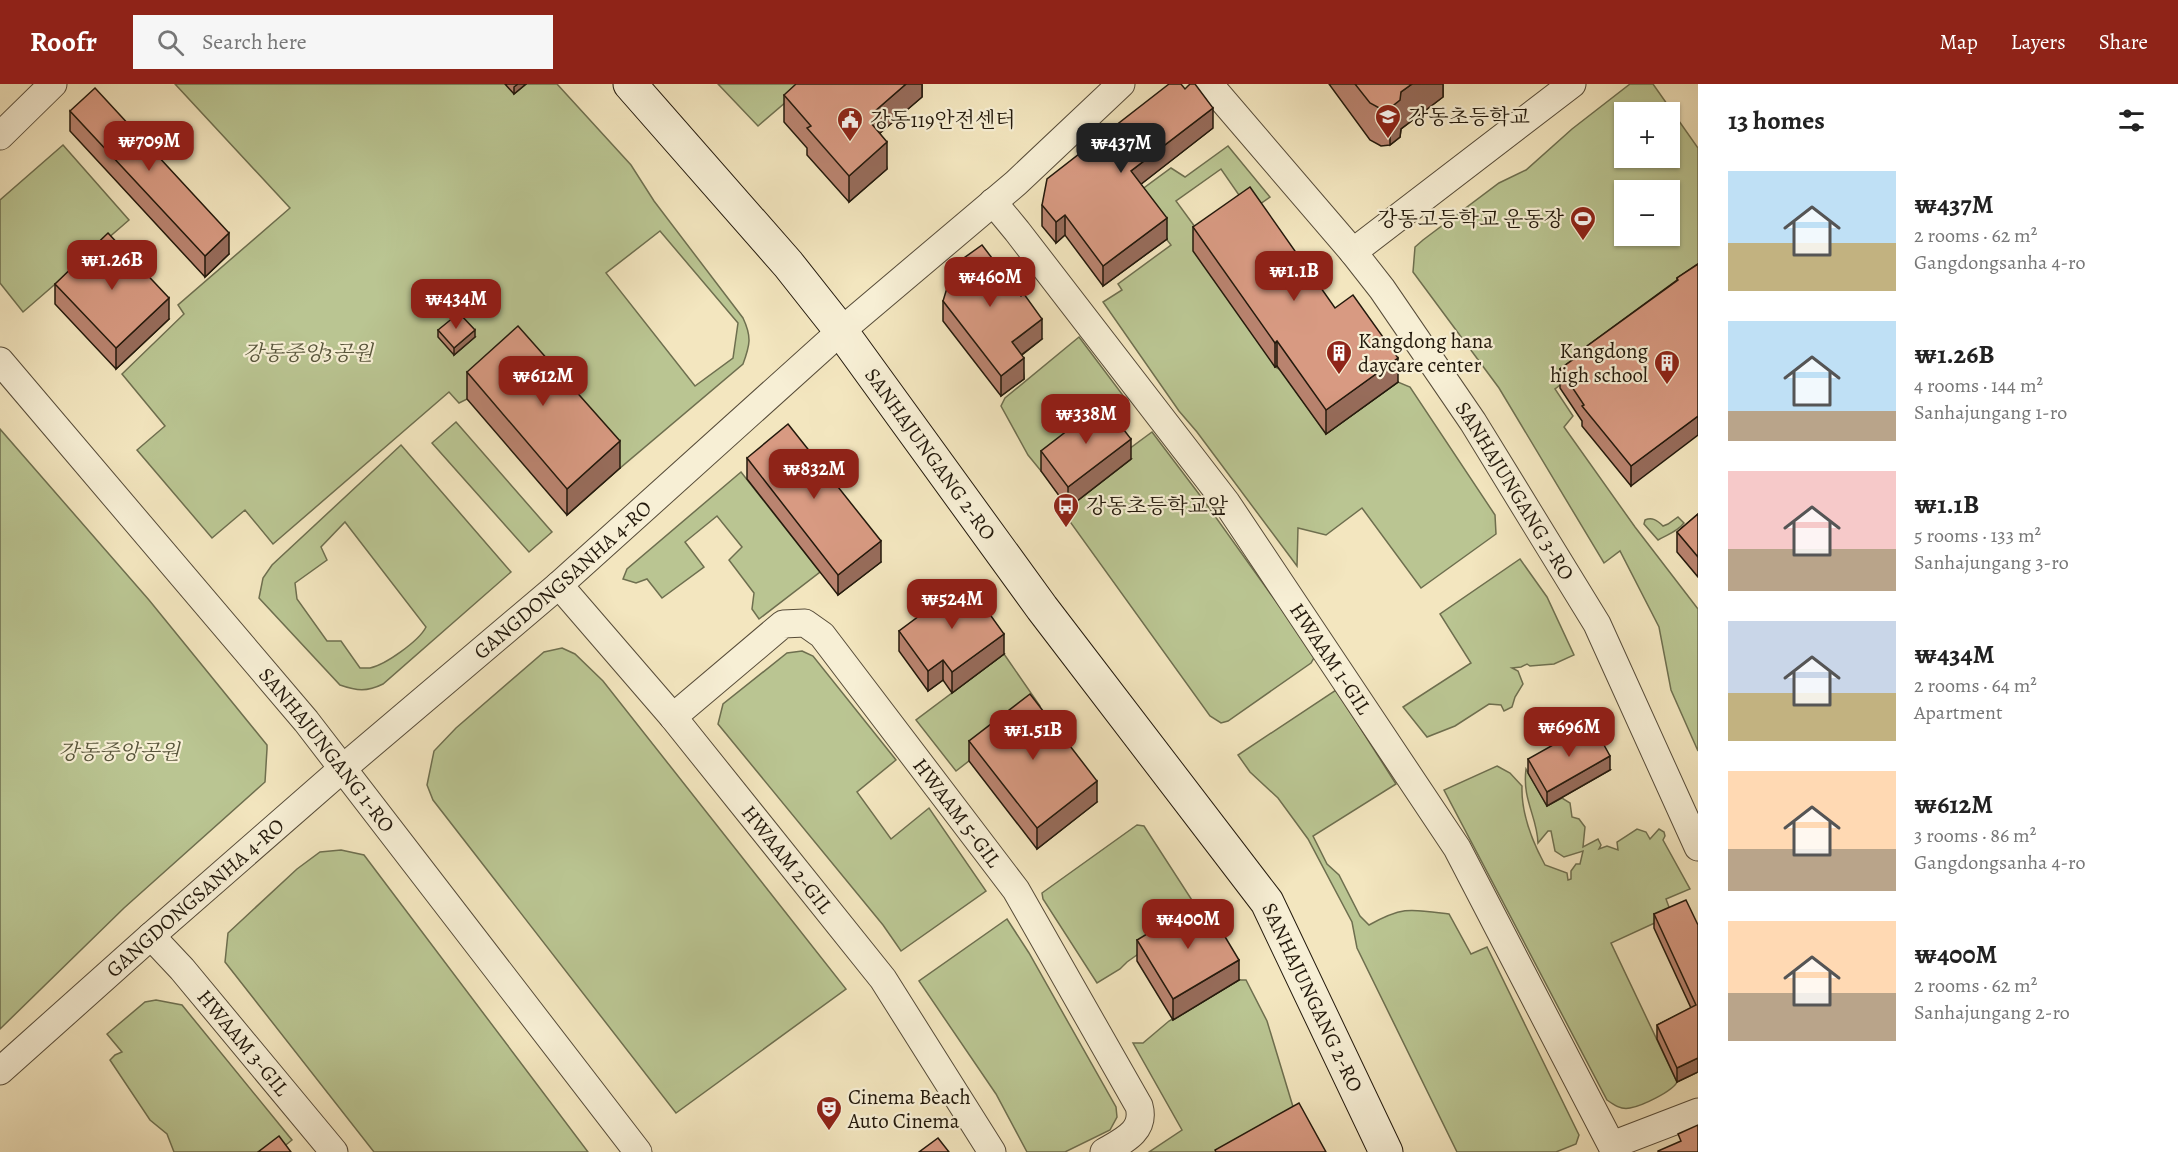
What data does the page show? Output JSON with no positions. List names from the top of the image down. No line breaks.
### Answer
{"streets":{"main road":["SANHAJUNGANG 2-RO"],"street":["SANHAJUNGANG 3-RO","GANGDONGSANHA 4-RO","HWAAM 1-GIL","SANHAJUNGANG 1-RO","HWAAM 5-GIL","HWAAM 2-GIL","HWAAM 3-GIL"]},"crossings":[["SANHAJUNGANG 2-RO","GANGDONGSANHA 4-RO"],["GANGDONGSANHA 4-RO","HWAAM 1-GIL"],["GANGDONGSANHA 4-RO","SANHAJUNGANG 1-RO"],["GANGDONGSANHA 4-RO","HWAAM 2-GIL"],["GANGDONGSANHA 4-RO","HWAAM 3-GIL"],["HWAAM 5-GIL","HWAAM 2-GIL"]],"parks":["강동중앙3공원","강동중앙공원"],"places":{"school or university":["강동초등학교"],"public building":["강동119안전센터"],"sports":["강동고등학교 운동장"],"building":["Kangdong hana daycare center","Kangdong high school"],"bus stop":["강동초등학교앞"],"theatre":["Cinema Beach Auto Cinema"]},"page":{"header":"Roofr","search":"Search here","nav":["Map","Layers","Share"],"heading":"13 homes","map_buttons":["+","−"],"price":["₩709M","₩437M","₩1.26B","₩1.1B","₩460M","₩434M","₩612M","₩338M","₩832M","₩524M","₩696M","₩1.51B","₩400M"],"list":[{"name":"₩437M","note":"2 rooms · 62 m² · Gangdongsanha 4-ro"},{"name":"₩1.26B","note":"4 rooms · 144 m² · Sanhajungang 1-ro"},{"name":"₩1.1B","note":"5 rooms · 133 m² · Sanhajungang 3-ro"},{"name":"₩434M","note":"2 rooms · 64 m² · Apartment"},{"name":"₩612M","note":"3 rooms · 86 m² · Gangdongsanha 4-ro"},{"name":"₩400M","note":"2 rooms · 62 m² · Sanhajungang 2-ro"}]}}
